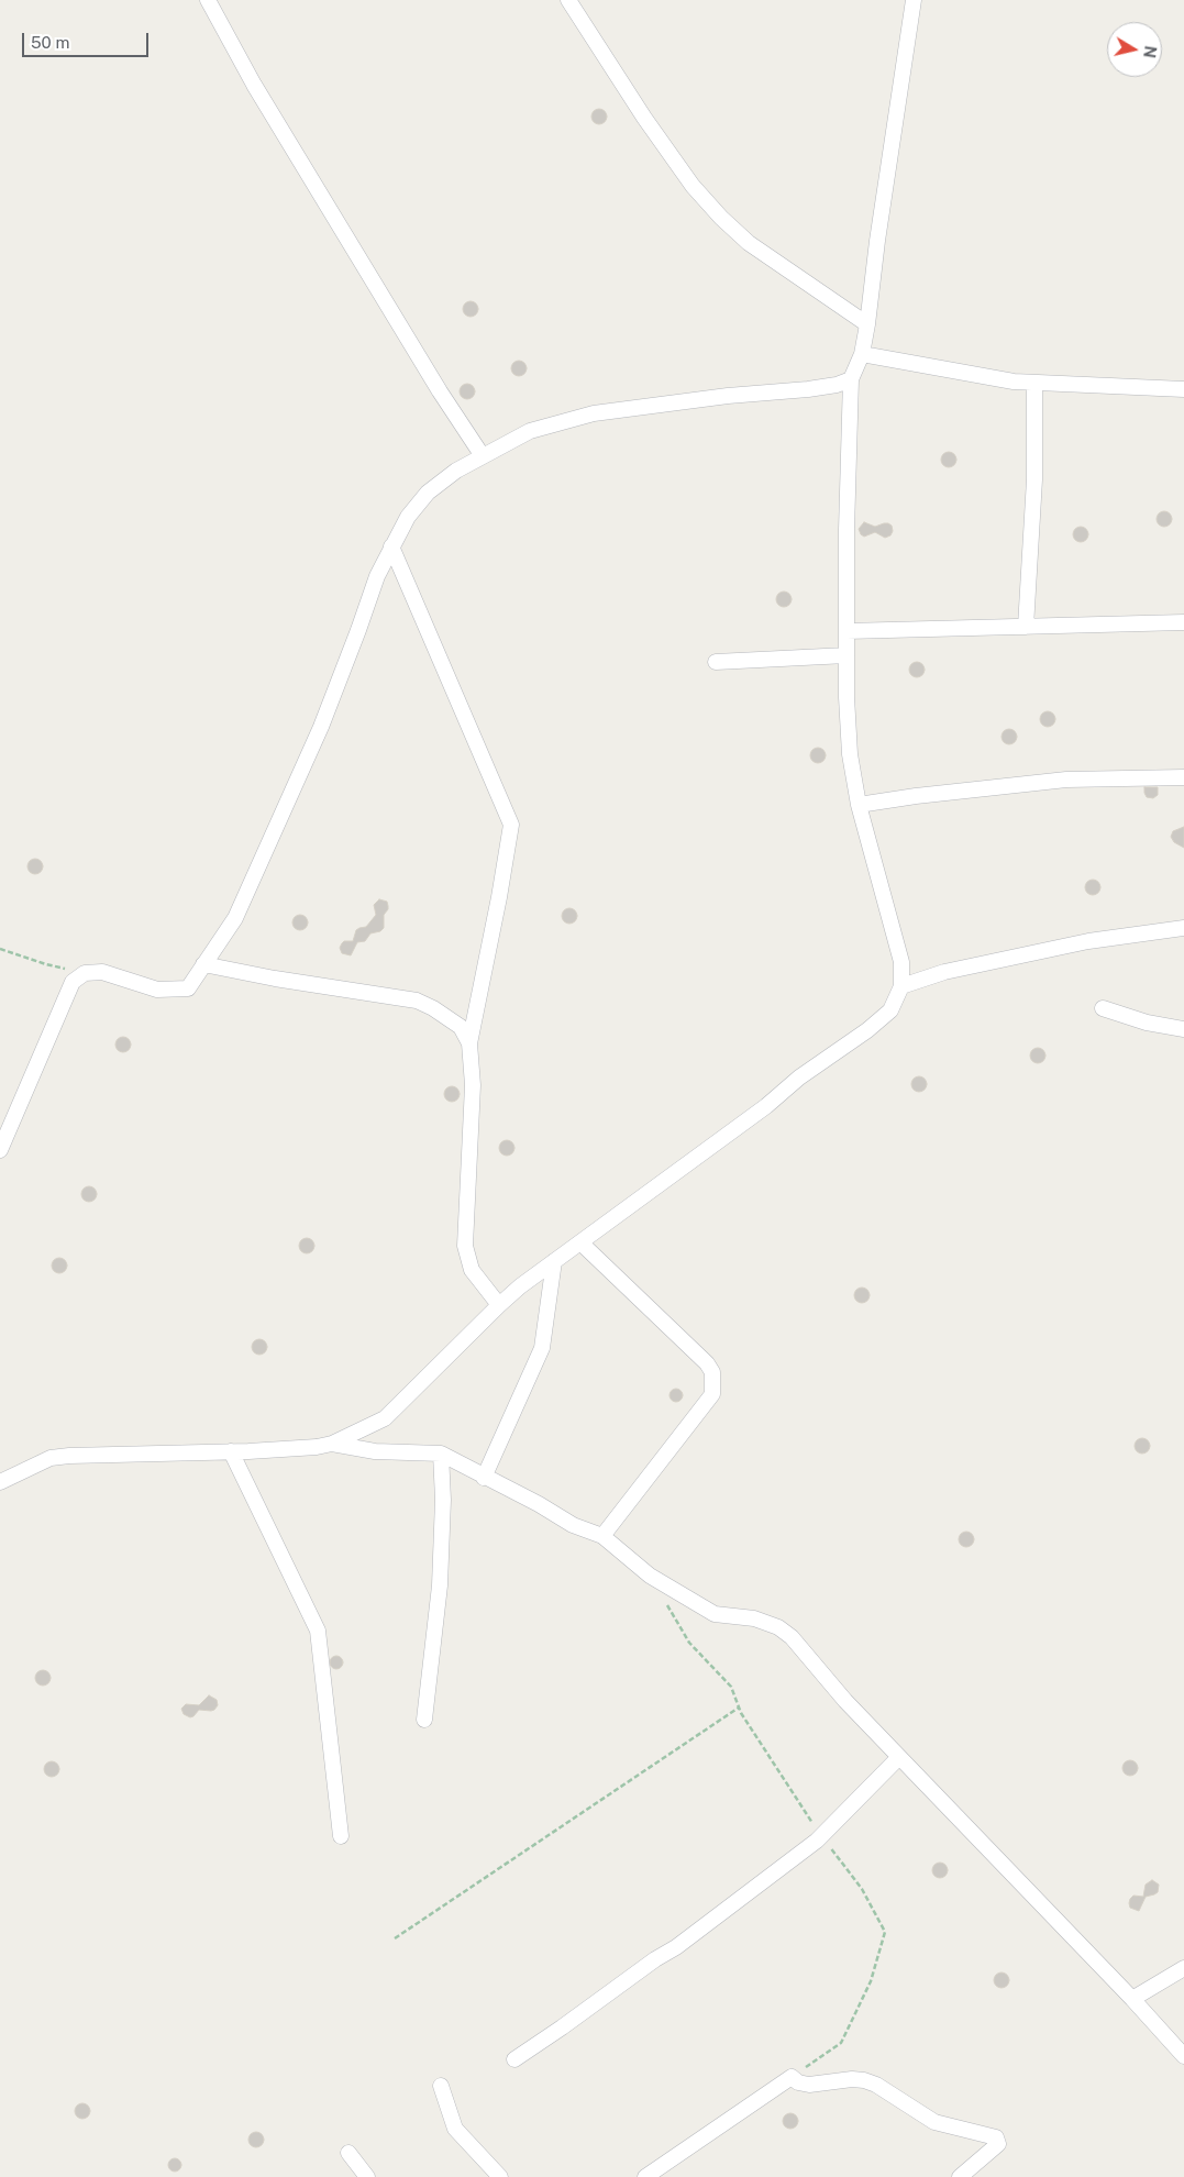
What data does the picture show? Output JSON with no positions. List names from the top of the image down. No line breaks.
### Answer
{"scale_bar":"50 m","north":"right"}
